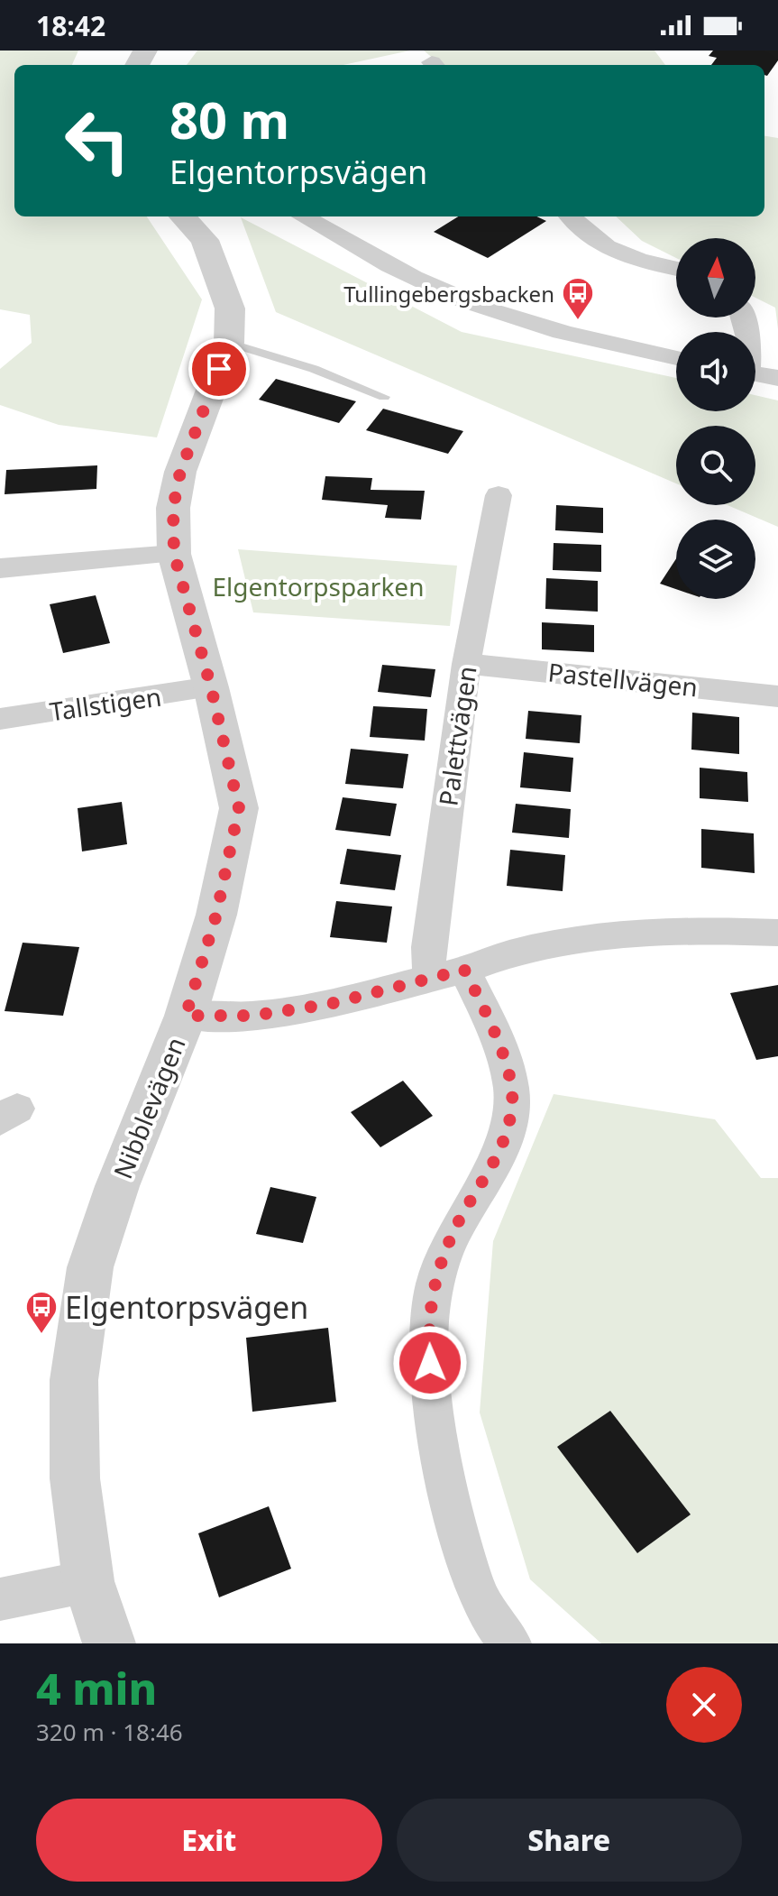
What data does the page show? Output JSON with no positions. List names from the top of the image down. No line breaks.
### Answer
{"streets":{"street":["Pastellvägen","Tallstigen","Palettvägen","Nibblevägen"]},"crossings":[["Pastellvägen","Palettvägen"],["Tallstigen","Nibblevägen"]],"parks":["Elgentorpsparken"],"places":{"bus stop":["Tullingebergsbacken","Elgentorpsvägen"]},"north":"top","page":{"status":"18:42","turn":["80 m","Elgentorpsvägen"],"heading":["4 min","320 m · 18:46"],"buttons":["Exit","Share"]}}
